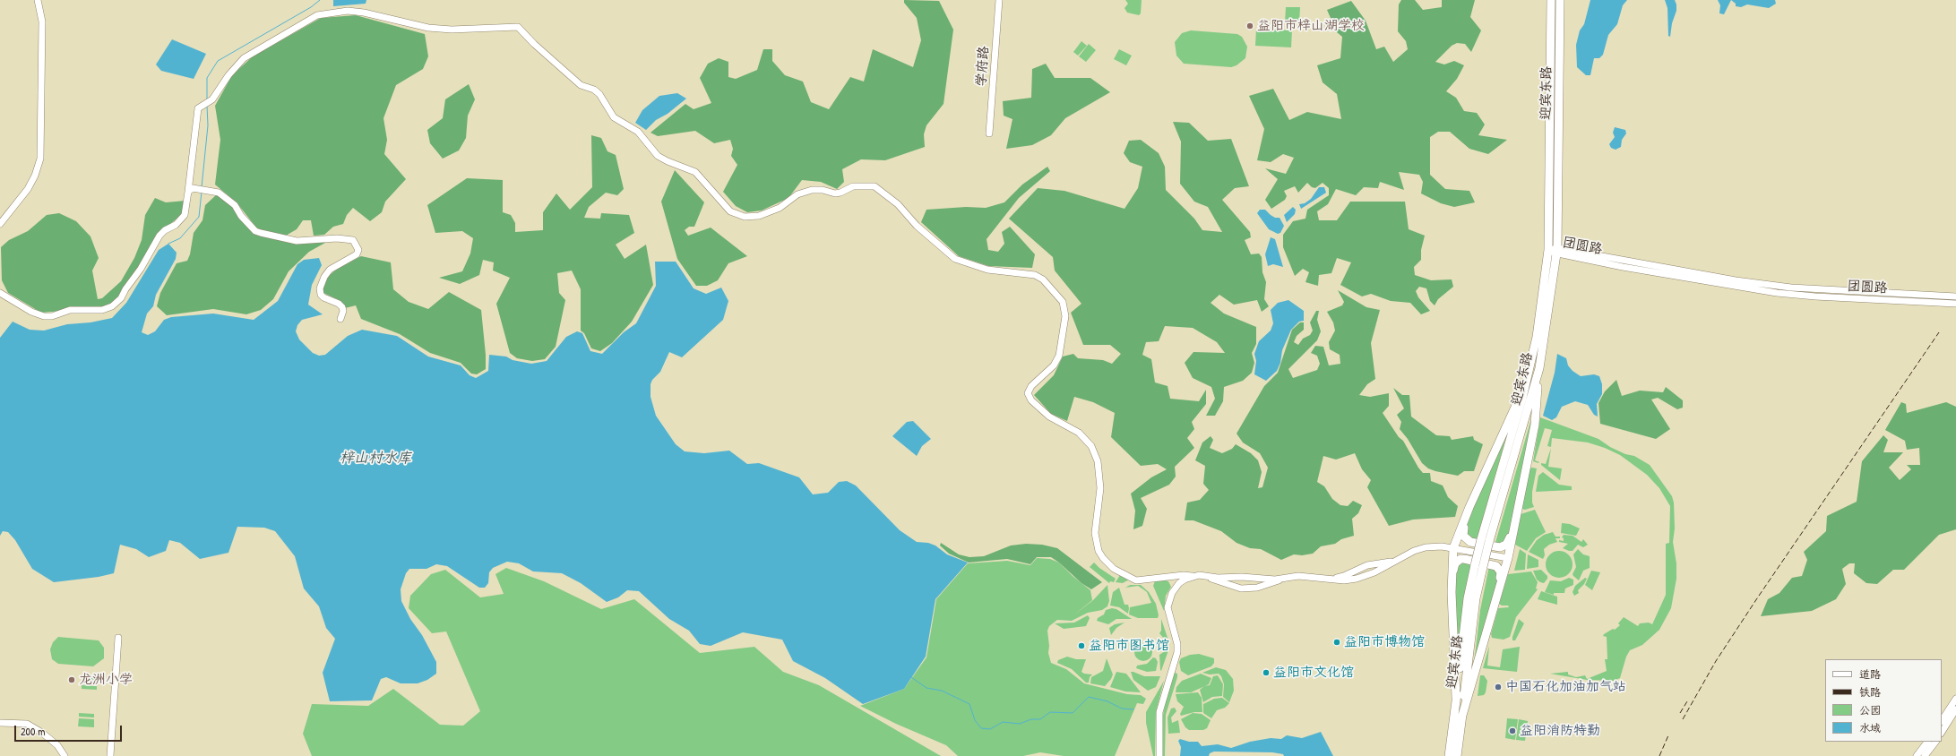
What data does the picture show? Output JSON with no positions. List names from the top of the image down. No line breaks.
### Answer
{"streets":{"highway":["迎宾东路"],"street":["学府路","团圆路"]},"crossings":[["迎宾东路","团圆路"]],"water":["梓山村水库"],"places":["益阳市梓山湖学校","益阳市博物馆","益阳市图书馆","益阳市文化馆","龙洲小学","中国石化加油加气站","益阳消防特勤"],"legend":["道路","铁路","公园","水域"],"scale_bar":"200 m"}
